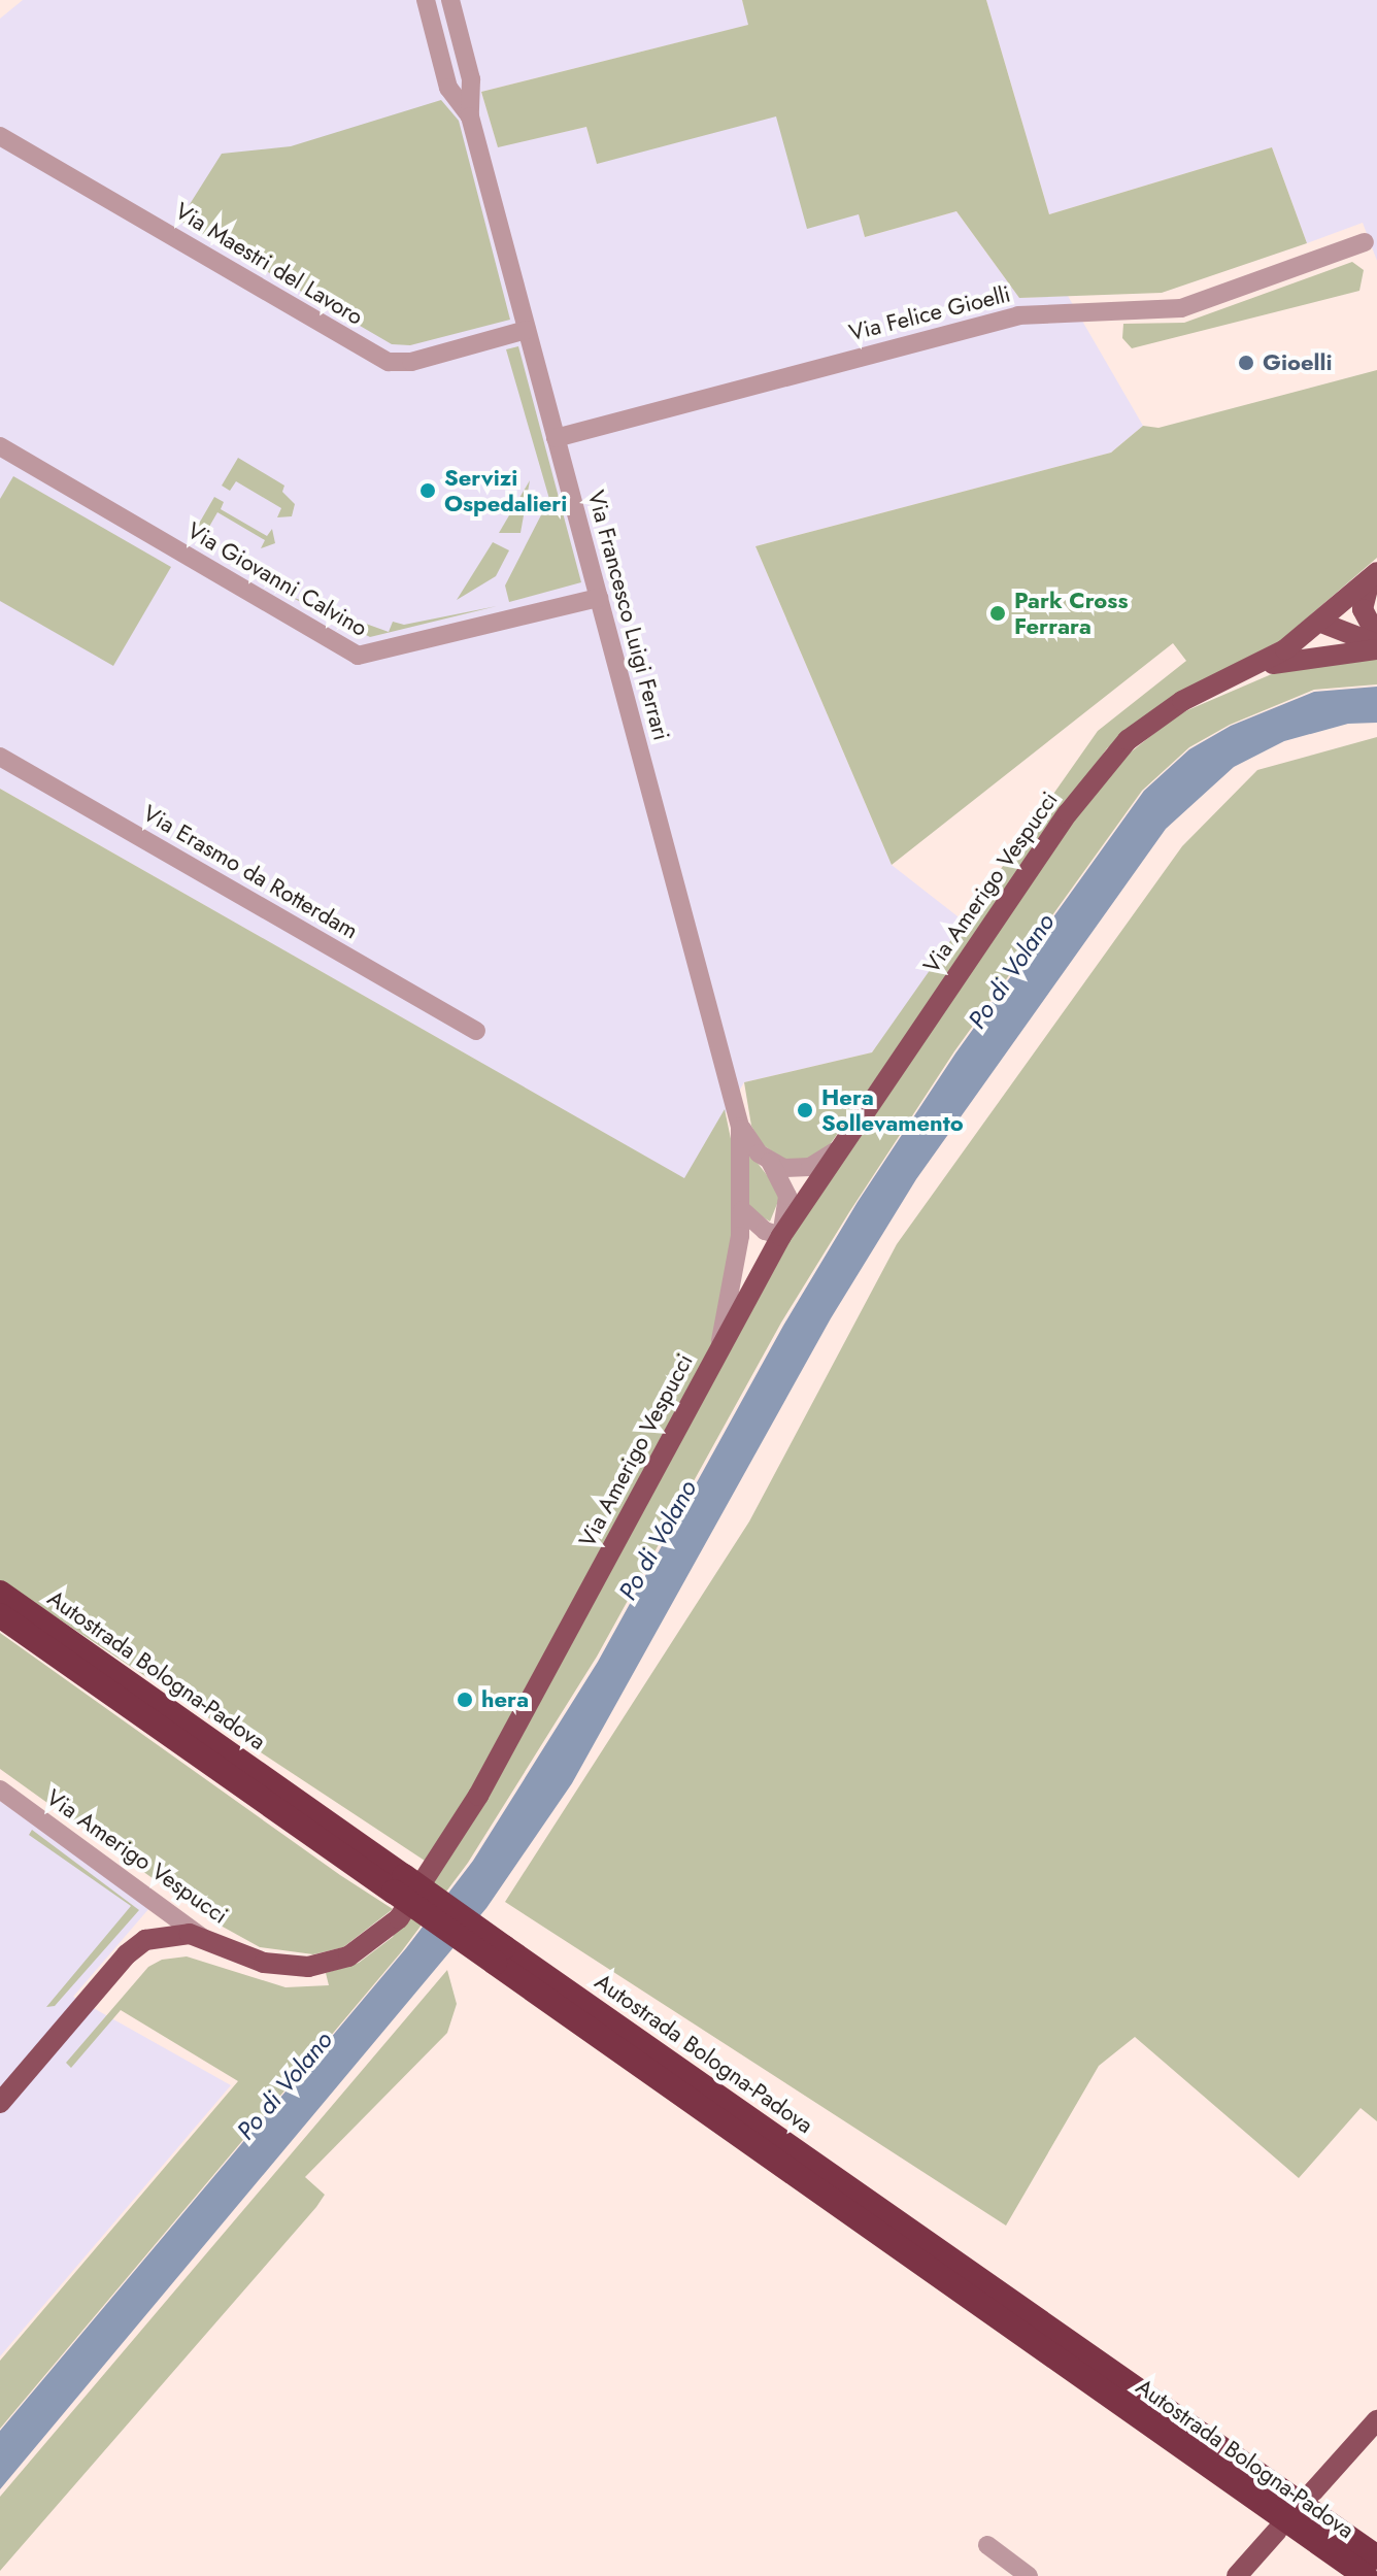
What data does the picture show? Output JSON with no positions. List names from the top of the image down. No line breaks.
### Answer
{"streets":{"highway":["Autostrada Bologna-Padova"],"main road":["Via Amerigo Vespucci"],"street":["Via Maestri del Lavoro","Via Felice Gioelli","Via Giovanni Calvino","Via Francesco Luigi Ferrari","Via Erasmo da Rotterdam"]},"crossings":[["Via Maestri del Lavoro","Via Francesco Luigi Ferrari"],["Via Felice Gioelli","Via Francesco Luigi Ferrari"],["Via Giovanni Calvino","Via Francesco Luigi Ferrari"],["Via Francesco Luigi Ferrari","Via Amerigo Vespucci"]],"water":["Po di Volano"],"places":["Gioelli","Servizi Ospedalieri","Park Cross Ferrara","Hera Sollevamento","hera"]}
